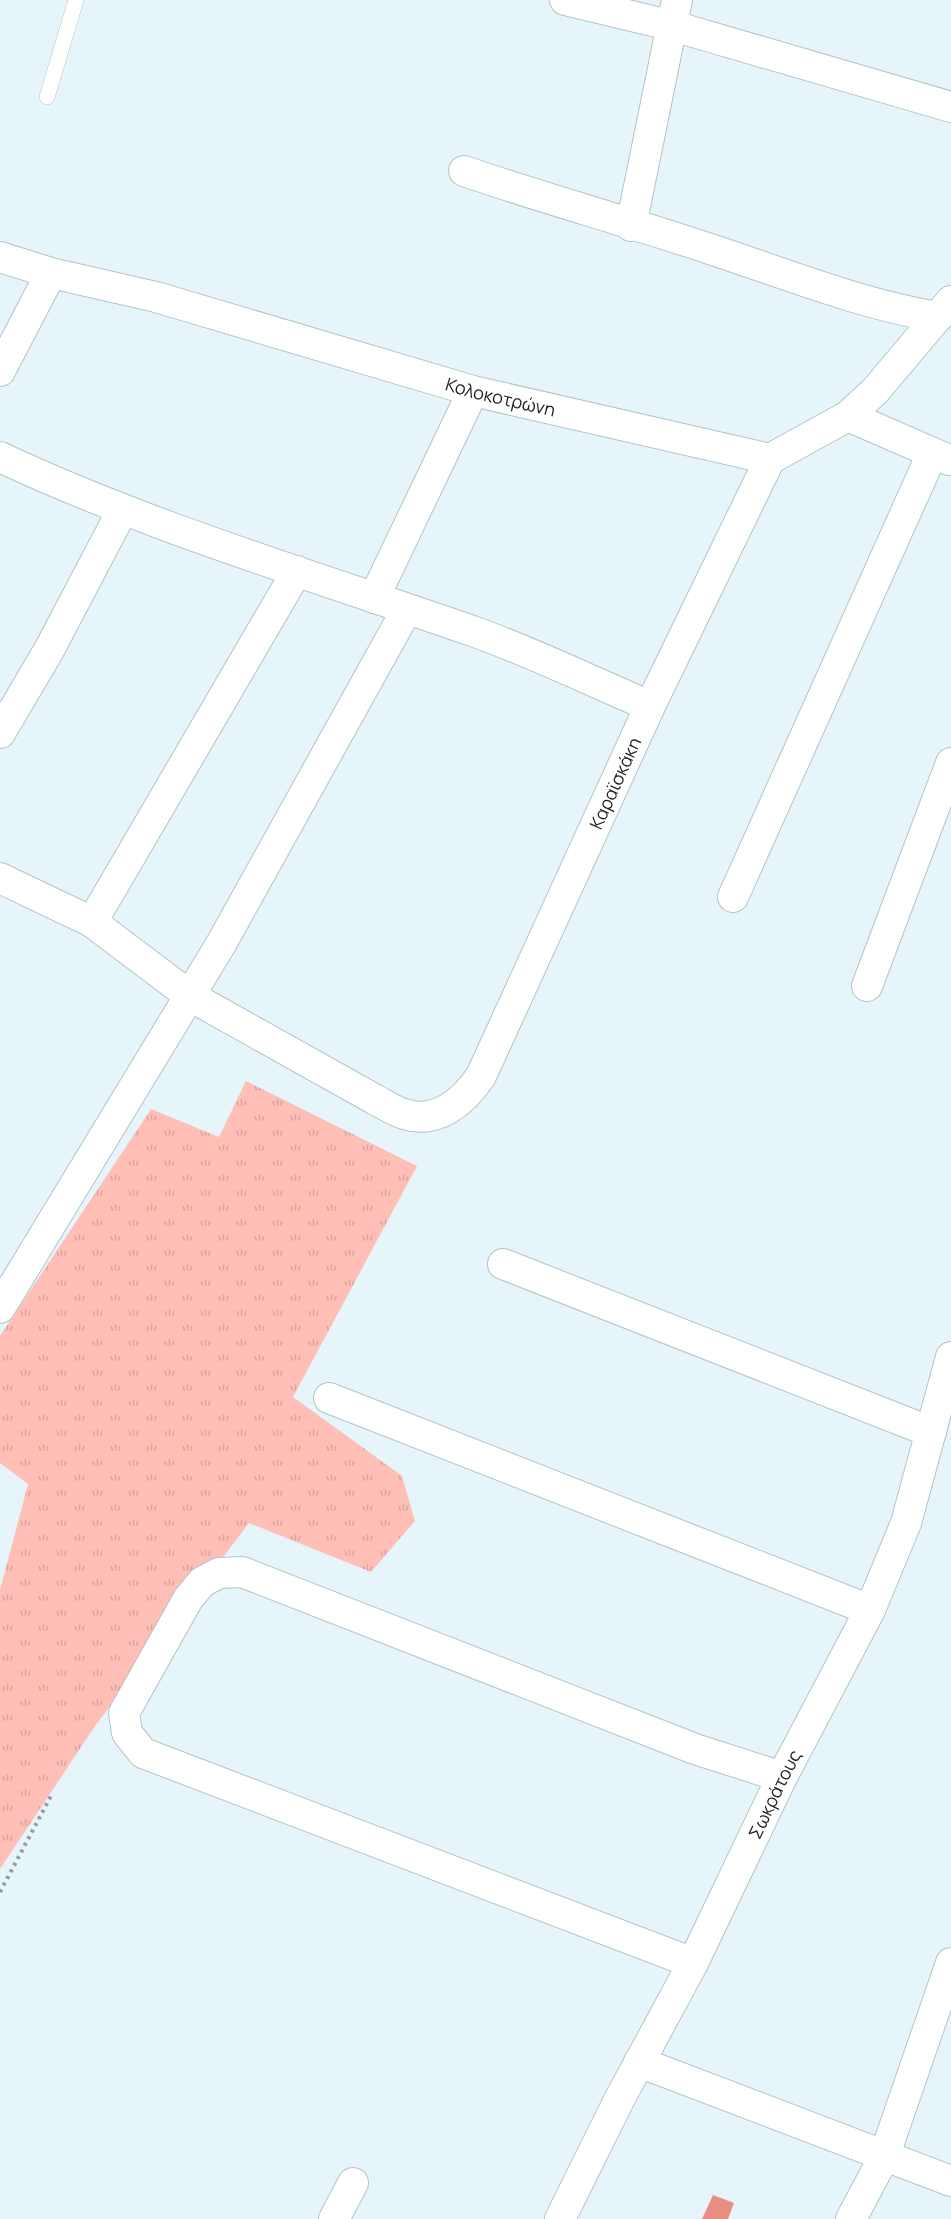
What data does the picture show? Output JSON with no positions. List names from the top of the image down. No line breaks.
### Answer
{"streets":{"street":["Κολοκοτρώνη","Καραϊσκάκη","Σωκράτους"]},"crossings":[["Κολοκοτρώνη","Καραϊσκάκη"]]}
